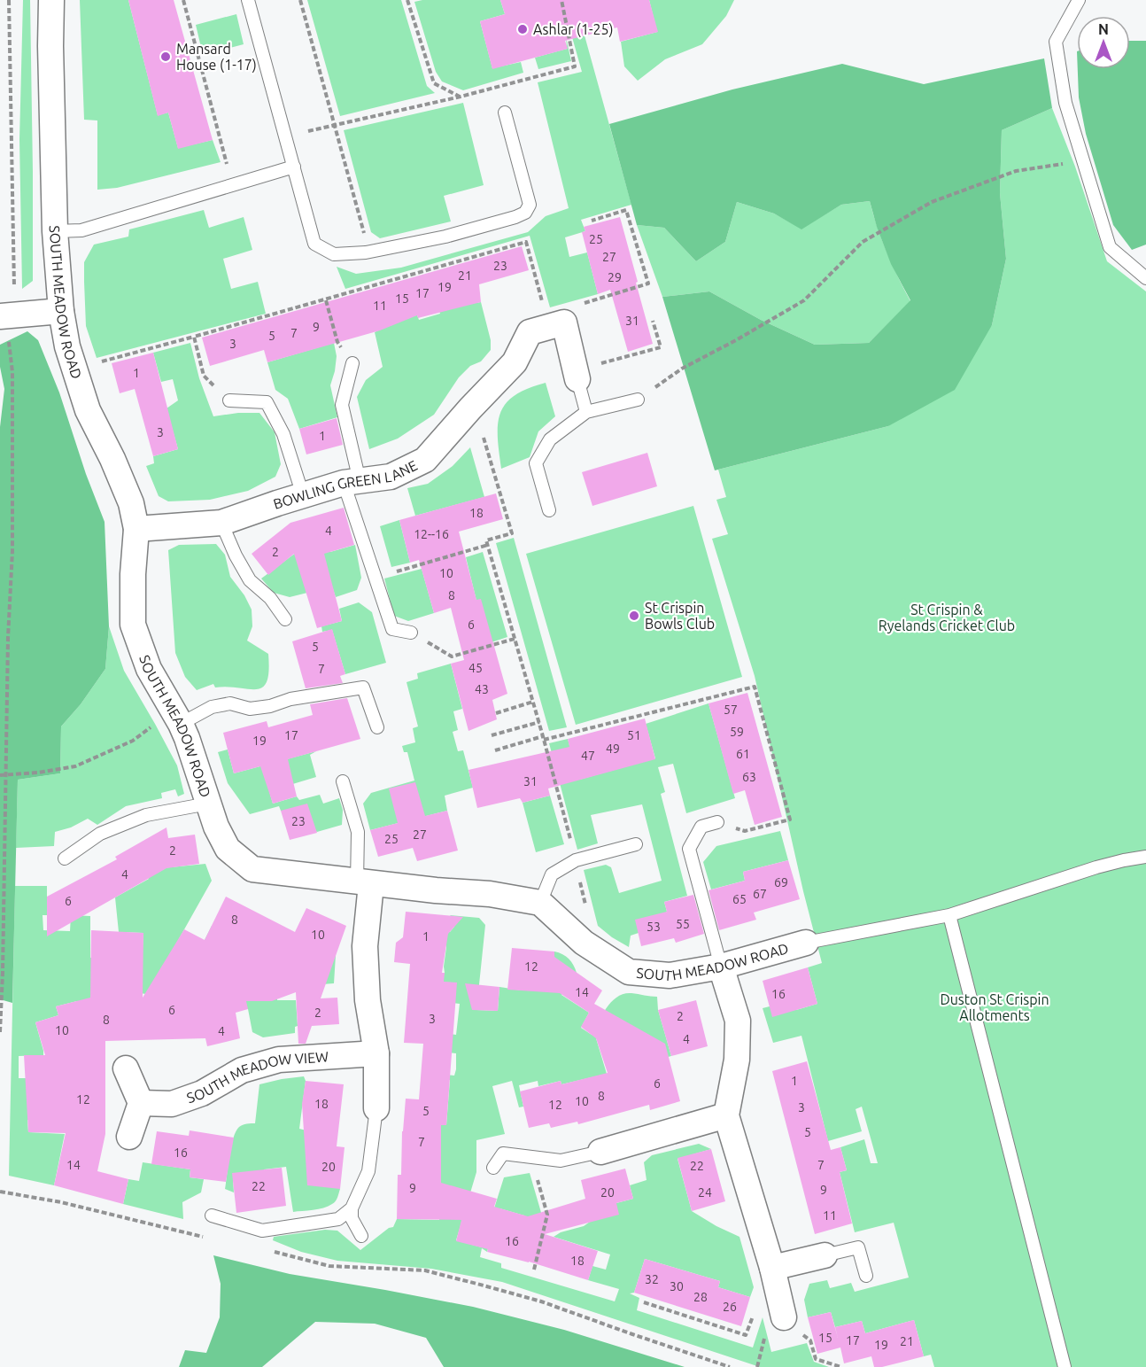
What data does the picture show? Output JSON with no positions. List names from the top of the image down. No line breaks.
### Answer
{"streets":{"street":["SOUTH MEADOW ROAD","BOWLING GREEN LANE","SOUTH MEADOW VIEW"]},"crossings":[["SOUTH MEADOW ROAD","BOWLING GREEN LANE"]],"parks":["St Crispin & Ryelands Cricket Club","Duston St Crispin Allotments"],"places":["Ashlar (1-25)","Mansard House (1-17)","St Crispin Bowls Club"],"house_numbers":["25","27","23","21","29","19","17","15","11","31","9","7","5","3","1","3","1","18","4","12--16","2","10","8","6","5","45","7","43","57","59","17","51","19","49","61","47","63","31","23","27","25","2","4","69","67","65","6","8","55","53","10","1","12","14","16","6","2","2","3","8","10","4","4","1","6","8","12","10","18","12","3","5","5","7","16","14","7","22","20","22","9","9","20","24","11","16","18","32","30","28","26","15","17","21","19"],"north":"top"}
